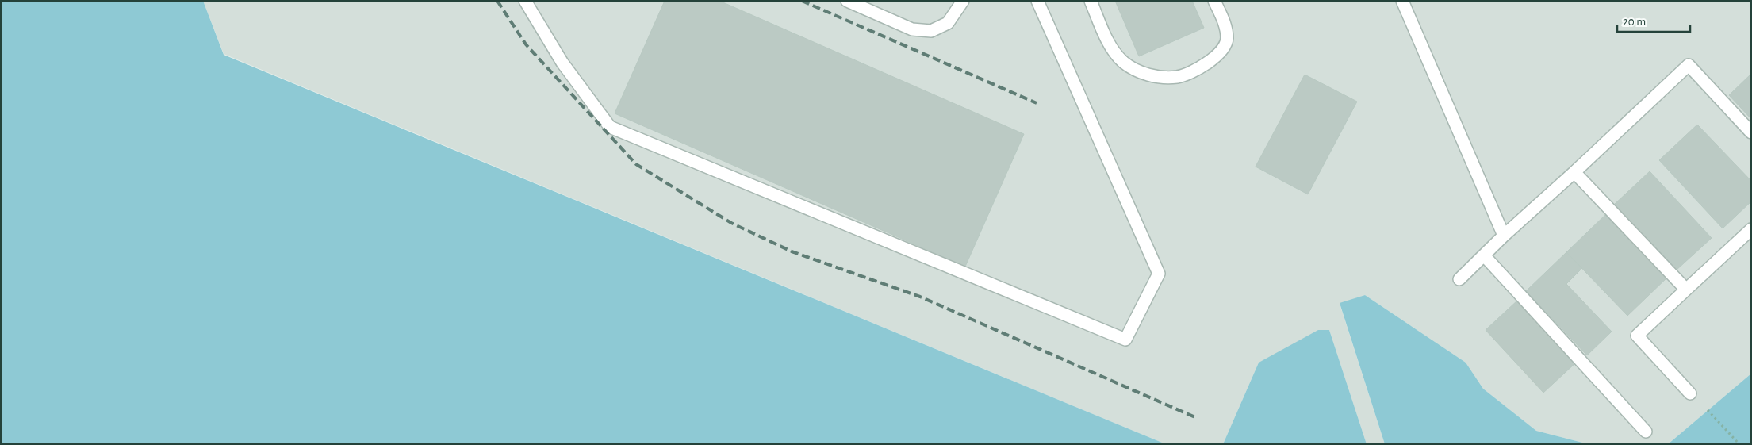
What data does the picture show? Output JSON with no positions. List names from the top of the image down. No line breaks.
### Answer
{"scale_bar":"20 m"}
